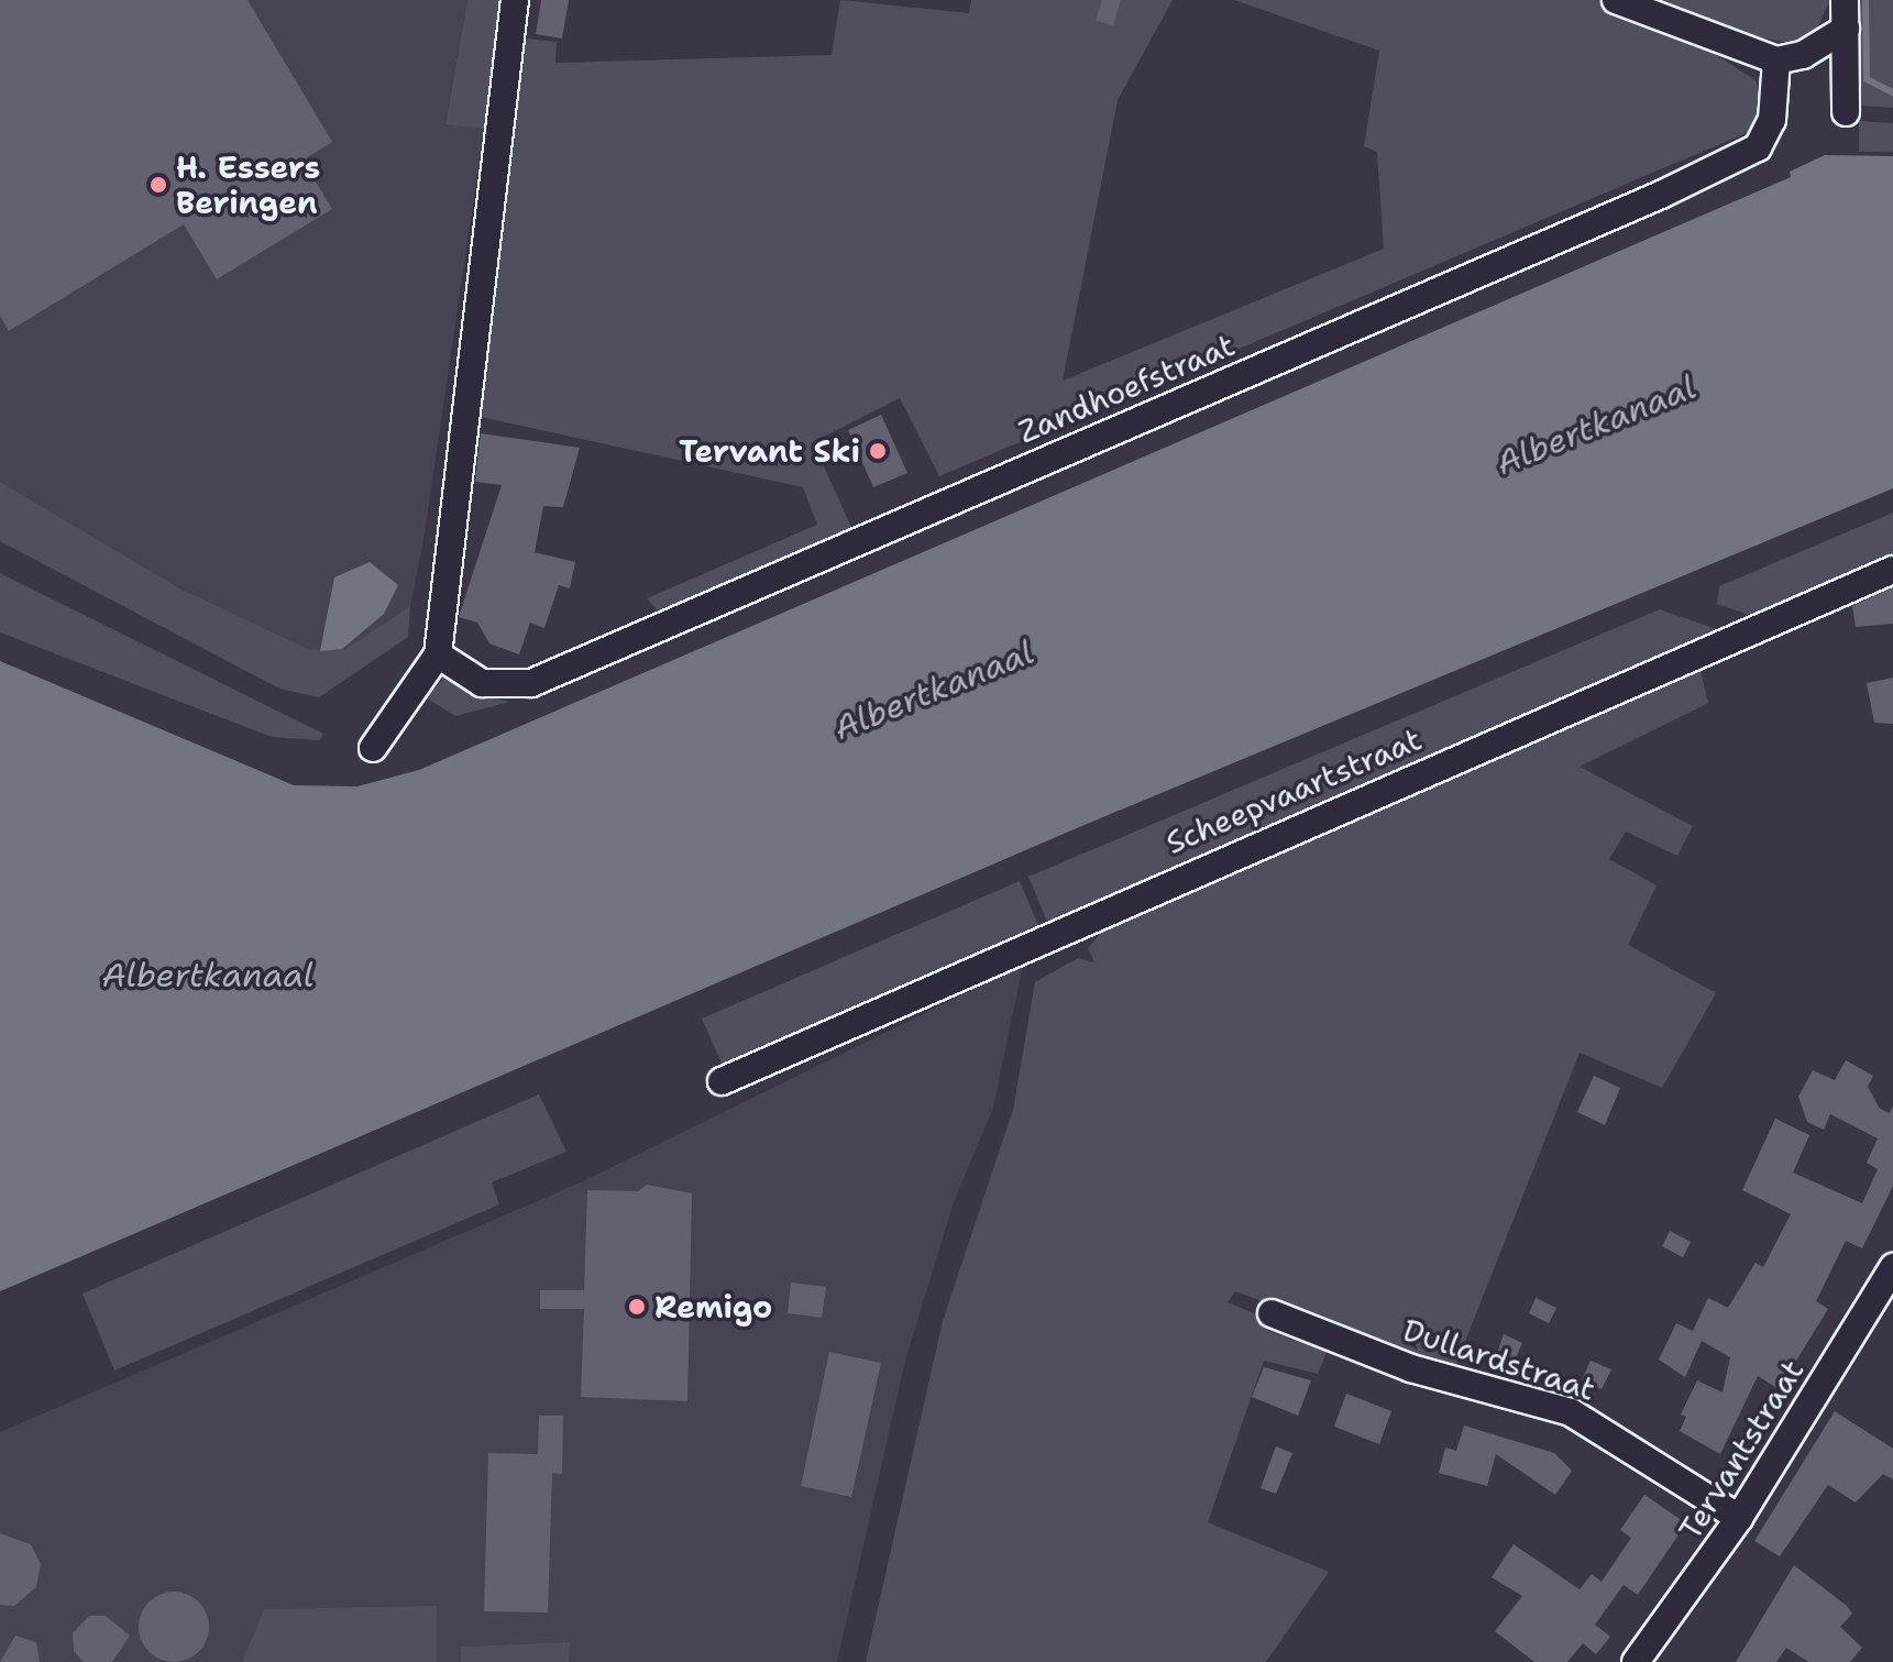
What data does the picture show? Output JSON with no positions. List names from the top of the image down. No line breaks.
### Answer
{"streets":{"street":["Zandhoefstraat","Scheepvaartstraat","Dullardstraat","Tervantstraat"]},"crossings":[["Dullardstraat","Tervantstraat"]],"water":["Albertkanaal"],"places":["H. Essers Beringen","Tervant Ski","Remigo"]}
